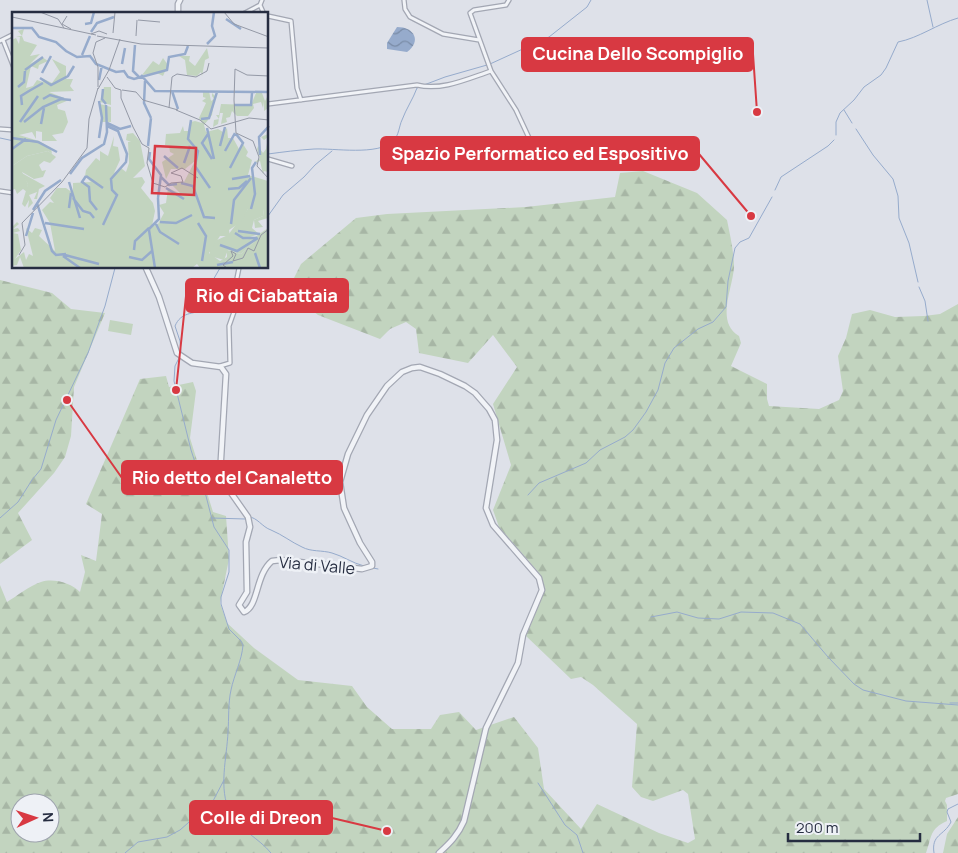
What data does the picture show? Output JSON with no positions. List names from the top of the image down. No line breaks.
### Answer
{"streets":{"street":["Via di Valle"]},"places":["Cucina Dello Scompiglio","Spazio Performatico ed Espositivo","Rio di Ciabattaia","Rio detto del Canaletto","Colle di Dreon"],"scale_bar":"200 m","north":"right"}
